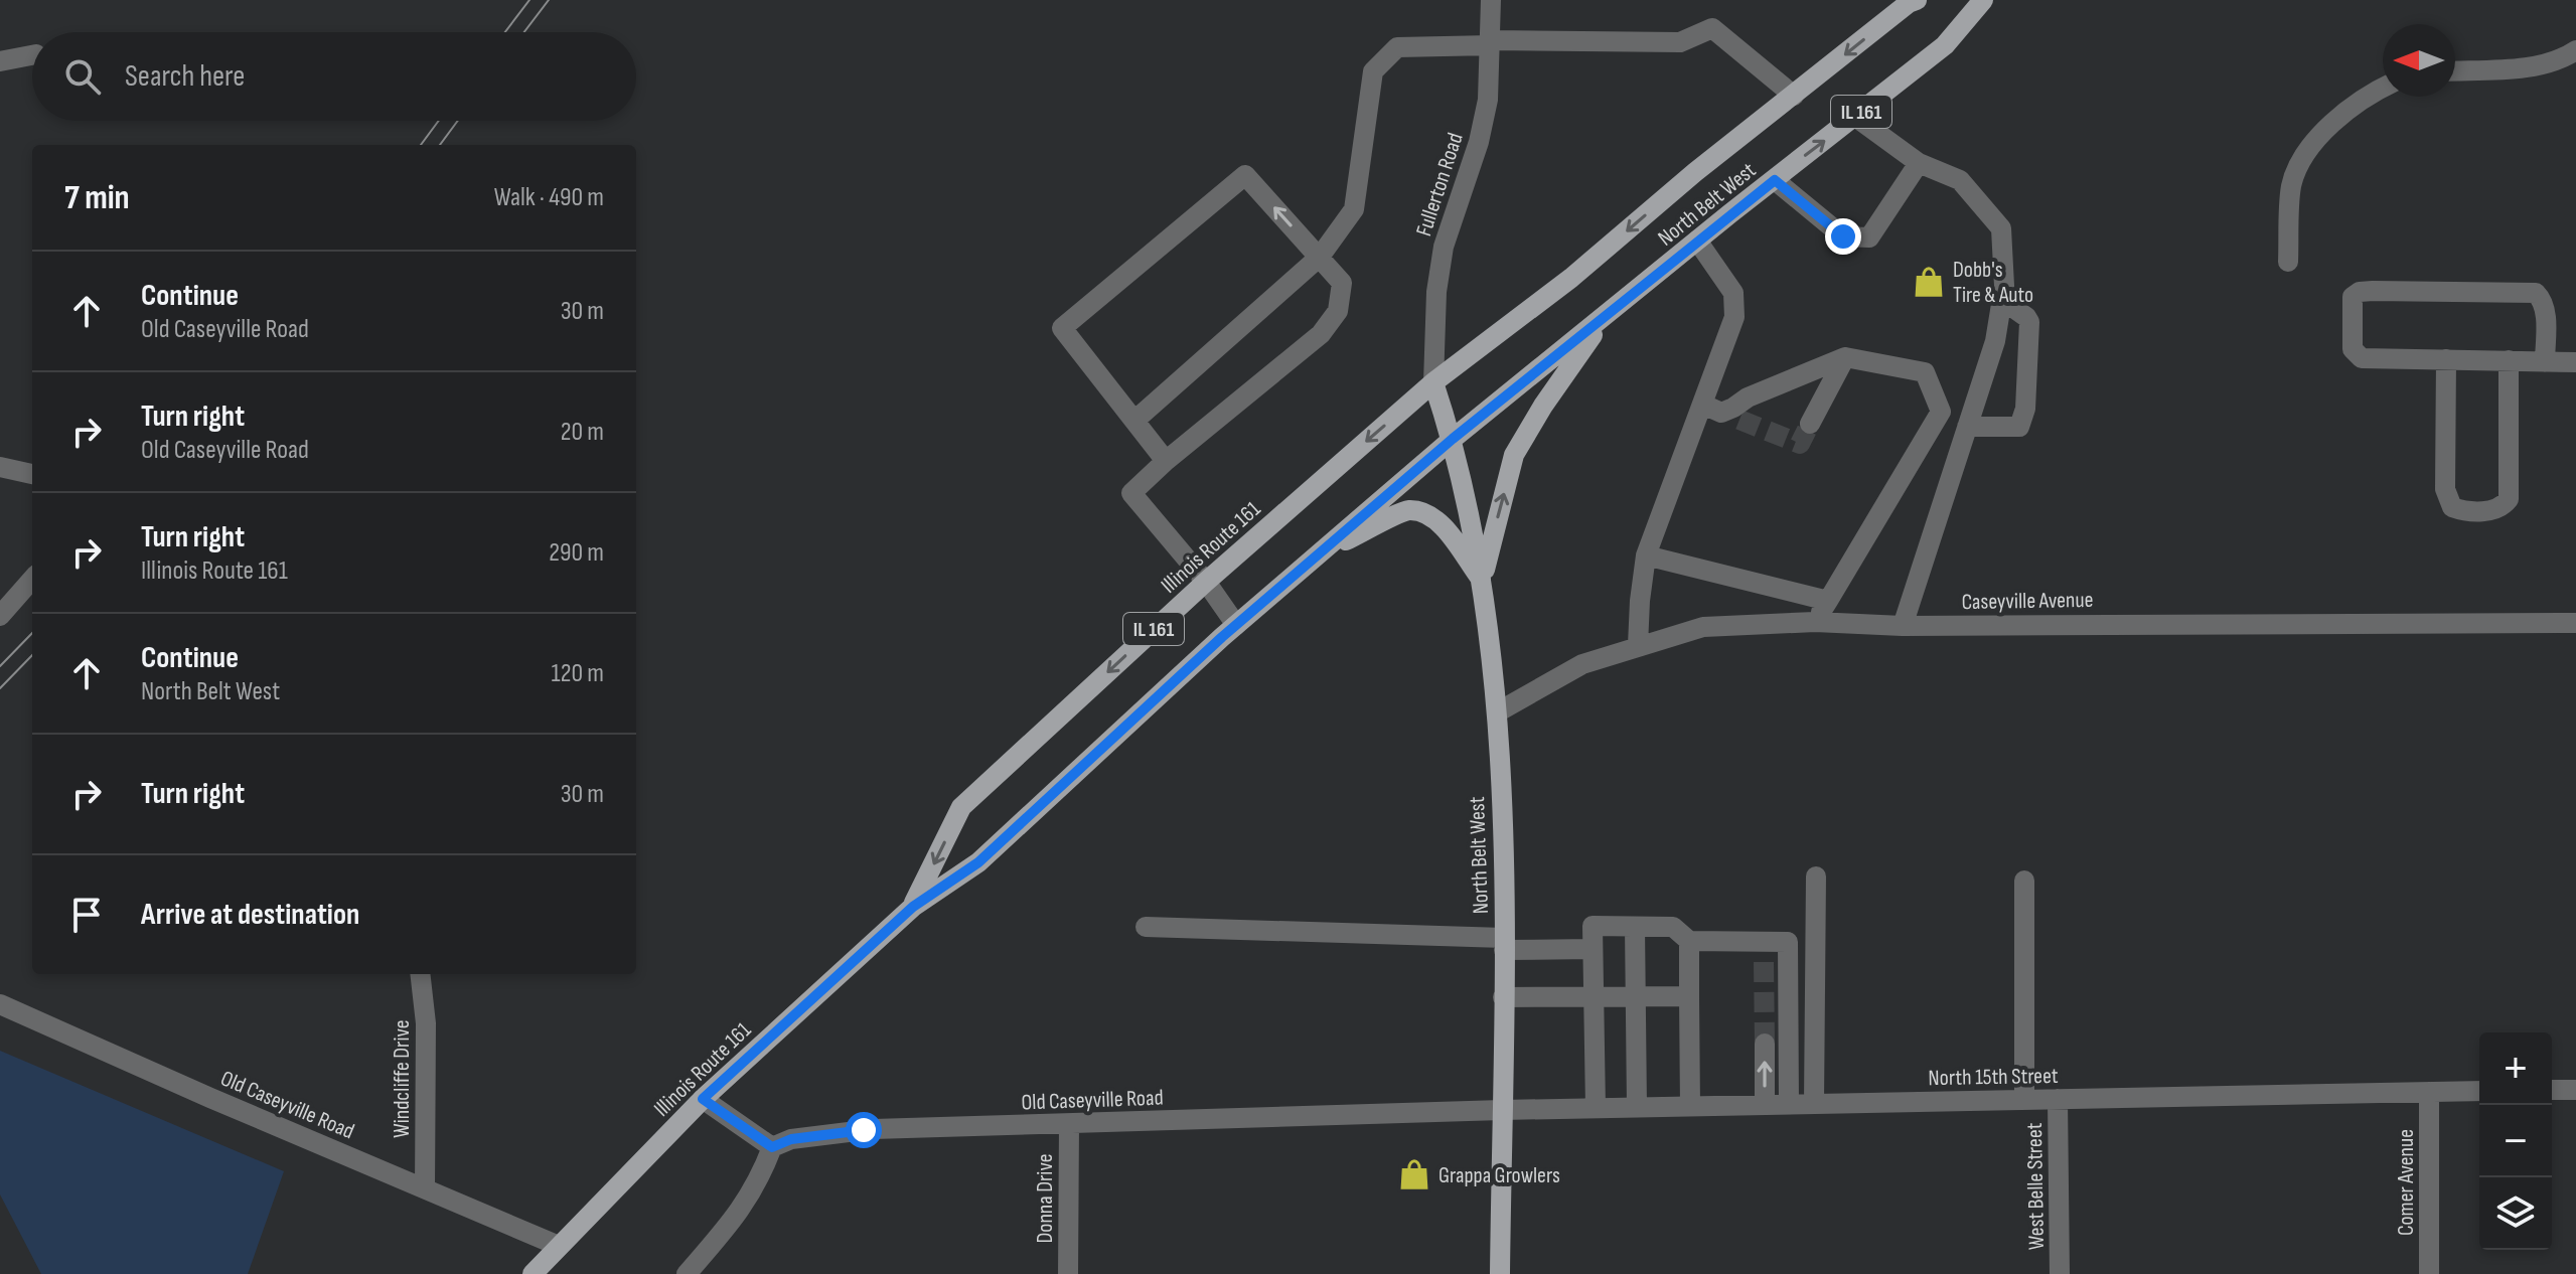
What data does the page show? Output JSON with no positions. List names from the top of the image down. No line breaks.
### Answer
{"streets":{"main road":["IL 161","North Belt West","Illinois Route 161"],"street":["Fullerton Road","Caseyville Avenue","North 15th Street","Windcliffe Drive","Old Caseyville Road","Comer Avenue","West Belle Street","Donna Drive"]},"crossings":[["Fullerton Road","North Belt West"],["Fullerton Road","Illinois Route 161"],["North Belt West","Illinois Route 161"],["North Belt West","Caseyville Avenue"],["North Belt West","North 15th Street"],["North Belt West","Old Caseyville Road"],["Illinois Route 161","Old Caseyville Road"],["North 15th Street","Old Caseyville Road"],["North 15th Street","Comer Avenue"],["North 15th Street","West Belle Street"],["Windcliffe Drive","Old Caseyville Road"],["Old Caseyville Road","Donna Drive"]],"places":{"shop":["Dobb's Tire & Auto","Grappa Growlers"]},"north":"left","page":{"search":"Search here","heading":["7 min","Walk · 490 m"],"list":[["Continue","Old Caseyville Road","30 m"],["Turn right","Old Caseyville Road","20 m"],["Turn right","Illinois Route 161","290 m"],["Continue","North Belt West","120 m"],["Turn right","30 m"],"Arrive at destination"],"map_buttons":["+","−"]}}
